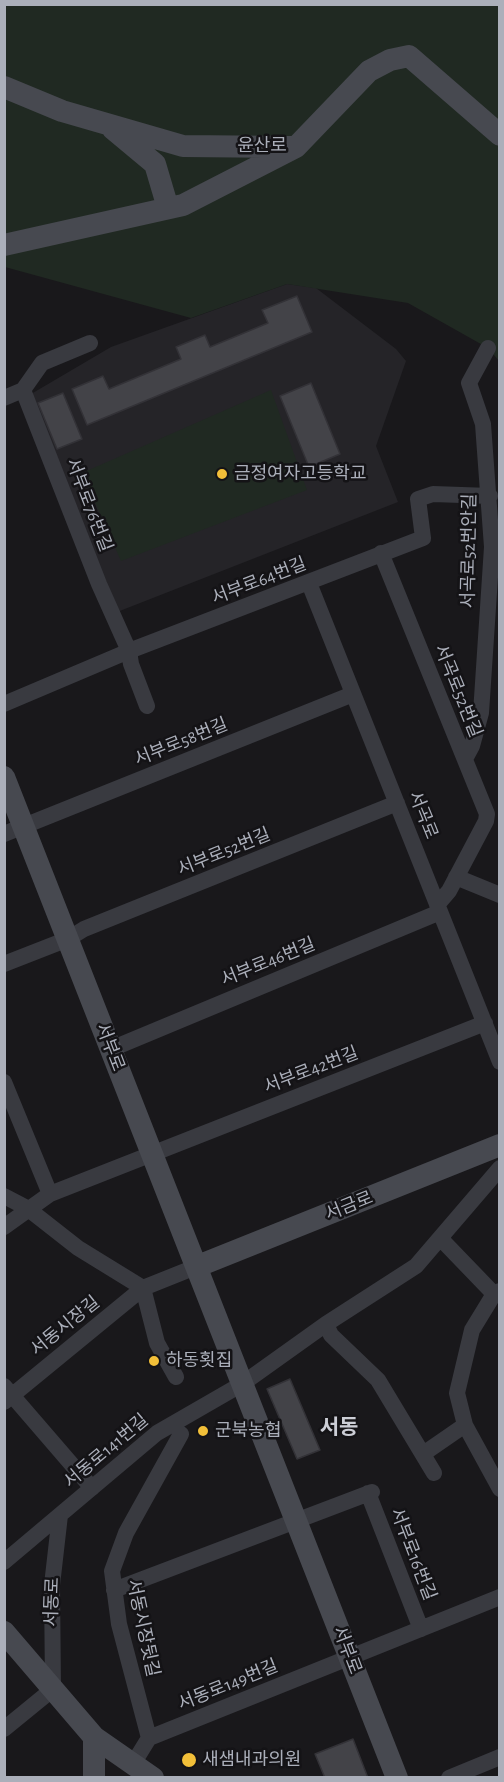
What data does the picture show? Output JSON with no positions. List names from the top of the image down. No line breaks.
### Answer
{"streets":{"street":["윤산로","서부로76번길","서곡로52번안길","서부로64번길","서곡로52번길","서부로58번길","서곡로","서부로52번길","서부로46번길","서부로","서부로42번길","서금로","서동시장길","서동로141번길","서부로16번길","서동로","서동시장뒷길","서동로149번길"]},"crossings":[["서부로76번길","서부로64번길"],["서곡로52번안길","서부로64번길"],["서곡로52번안길","서곡로52번길"],["서부로64번길","서곡로52번길"],["서부로64번길","서곡로"],["서곡로52번길","서곡로"],["서곡로52번길","서부로46번길"],["서부로58번길","서곡로"],["서부로58번길","서부로"],["서곡로","서부로52번길"],["서곡로","서부로46번길"],["서곡로","서부로42번길"],["서부로52번길","서부로"],["서부로46번길","서부로"],["서부로","서부로42번길"],["서부로","서금로"],["서부로","서동로141번길"],["서부로","서부로16번길"],["서부로","서동로149번길"],["서동시장길","서동로141번길"],["서동로141번길","서동로"],["서부로16번길","서동로149번길"],["서동시장뒷길","서동로149번길"]],"districts":["서동"],"places":["금정여자고등학교","하동횟집","군북농협","새샘내과의원"]}
